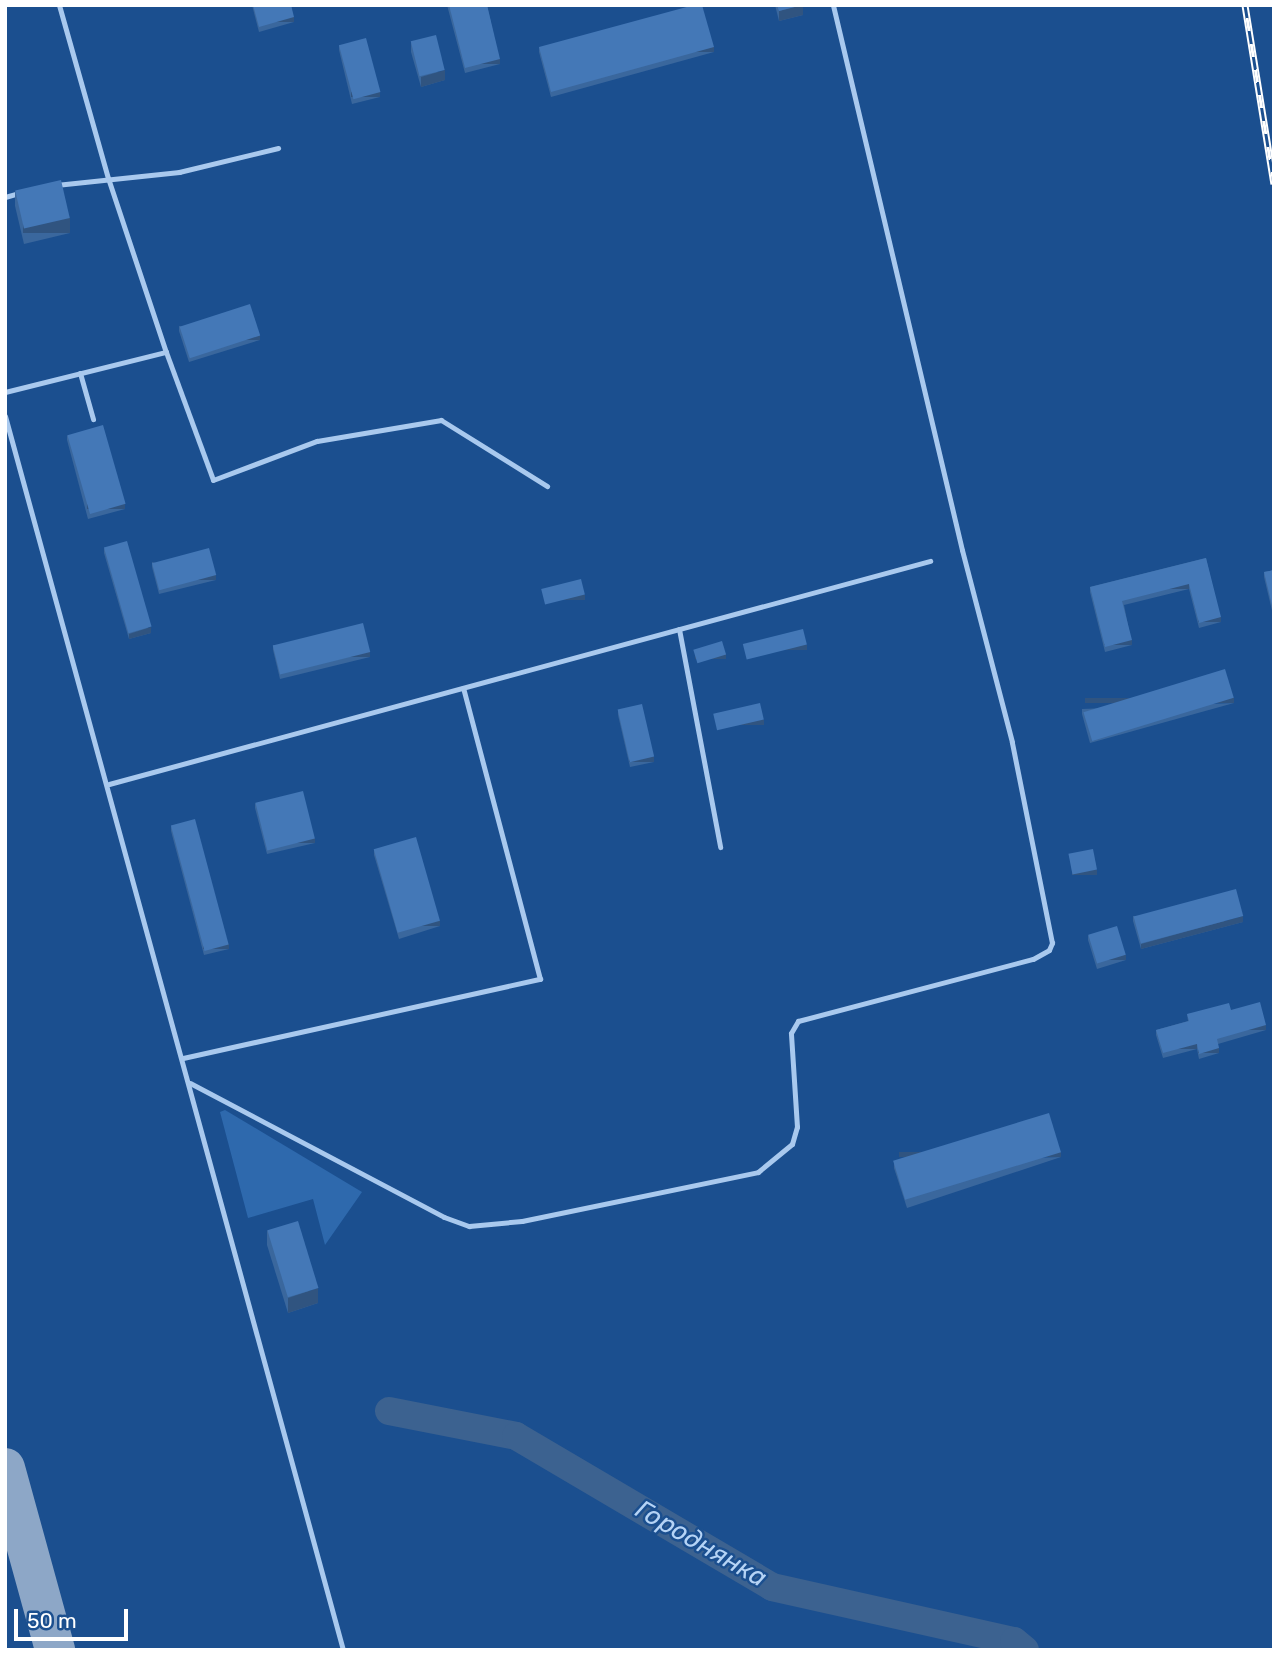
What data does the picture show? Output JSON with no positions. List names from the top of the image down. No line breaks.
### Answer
{"water":["Городнянка"],"scale_bar":"50 m"}
